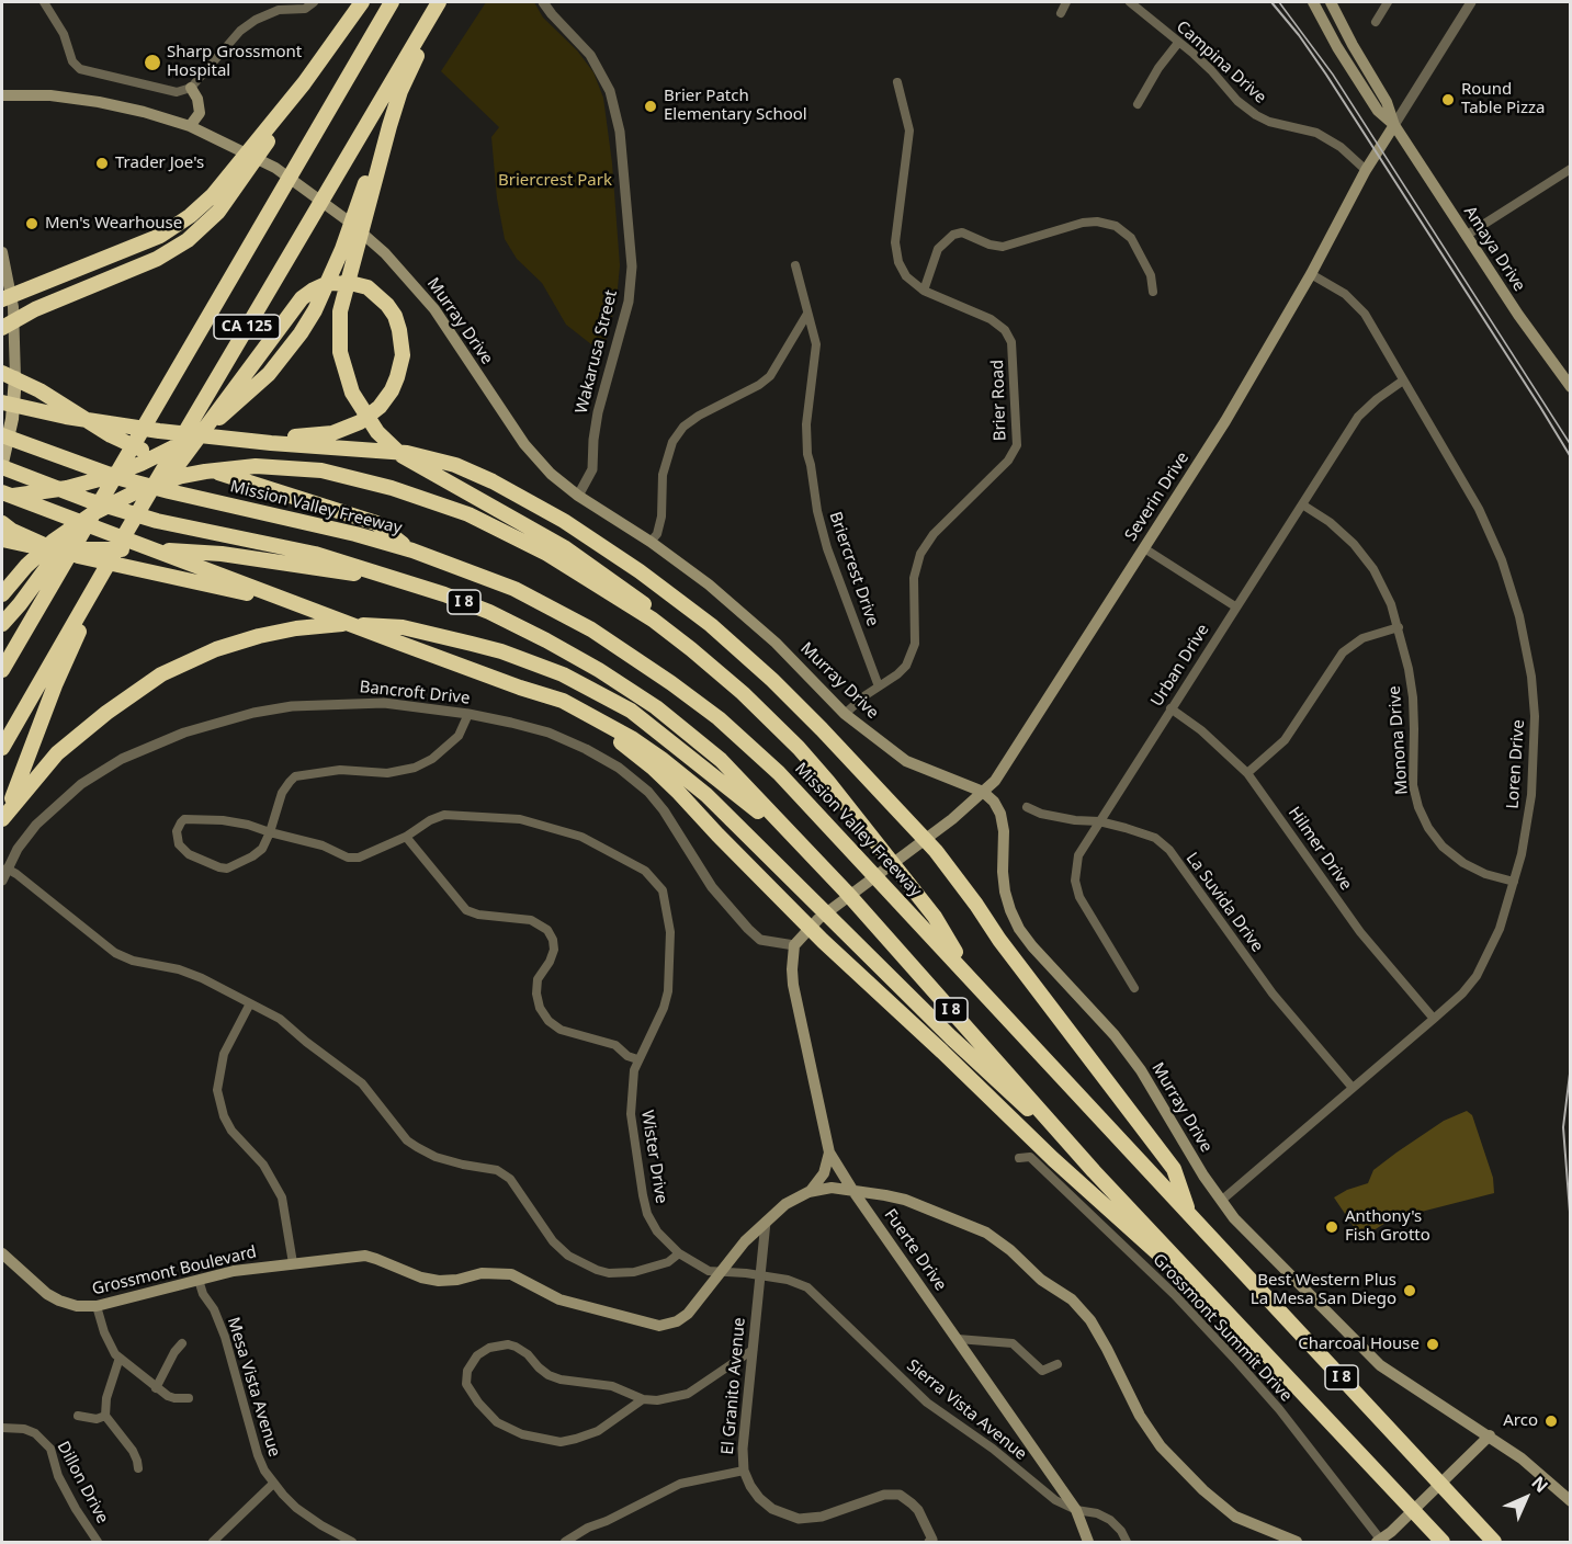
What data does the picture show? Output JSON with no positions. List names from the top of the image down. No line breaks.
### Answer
{"streets":{"highway":["CA 125","Mission Valley Freeway","I 8"],"main road":["Amaya Drive","Murray Drive","Severin Drive","Fuerte Drive","Grossmont Boulevard"],"street":["Campina Drive","Wakarusa Street","Brier Road","Briercrest Drive","Urban Drive","Bancroft Drive","Monona Drive","Loren Drive","Hilmer Drive","La Suvida Drive","Wister Drive","Grossmont Summit Drive","El Granito Avenue","Mesa Vista Avenue","Sierra Vista Avenue","Dillon Drive"]},"crossings":[["Campina Drive","Severin Drive"],["Amaya Drive","Severin Drive"],["Murray Drive","Wakarusa Street"],["Murray Drive","Brier Road"],["Murray Drive","Severin Drive"],["Murray Drive","Loren Drive"],["Brier Road","Briercrest Drive"],["Severin Drive","Bancroft Drive"],["Severin Drive","Loren Drive"],["Severin Drive","Fuerte Drive"],["Urban Drive","Monona Drive"],["Urban Drive","Loren Drive"],["Urban Drive","Hilmer Drive"],["Urban Drive","La Suvida Drive"],["Bancroft Drive","Fuerte Drive"],["Monona Drive","Loren Drive"],["Loren Drive","Hilmer Drive"],["Loren Drive","La Suvida Drive"],["Wister Drive","Grossmont Boulevard"],["Wister Drive","El Granito Avenue"],["Wister Drive","Sierra Vista Avenue"],["Fuerte Drive","Grossmont Boulevard"],["Fuerte Drive","Sierra Vista Avenue"],["Grossmont Boulevard","El Granito Avenue"],["Grossmont Boulevard","Mesa Vista Avenue"],["El Granito Avenue","Sierra Vista Avenue"]],"parks":["Briercrest Park"],"places":["Sharp Grossmont Hospital","Round Table Pizza","Brier Patch Elementary School","Trader Joe's","Men's Wearhouse","Anthony's Fish Grotto","Best Western Plus La Mesa San Diego","Charcoal House","Arco"],"north":"top right"}
